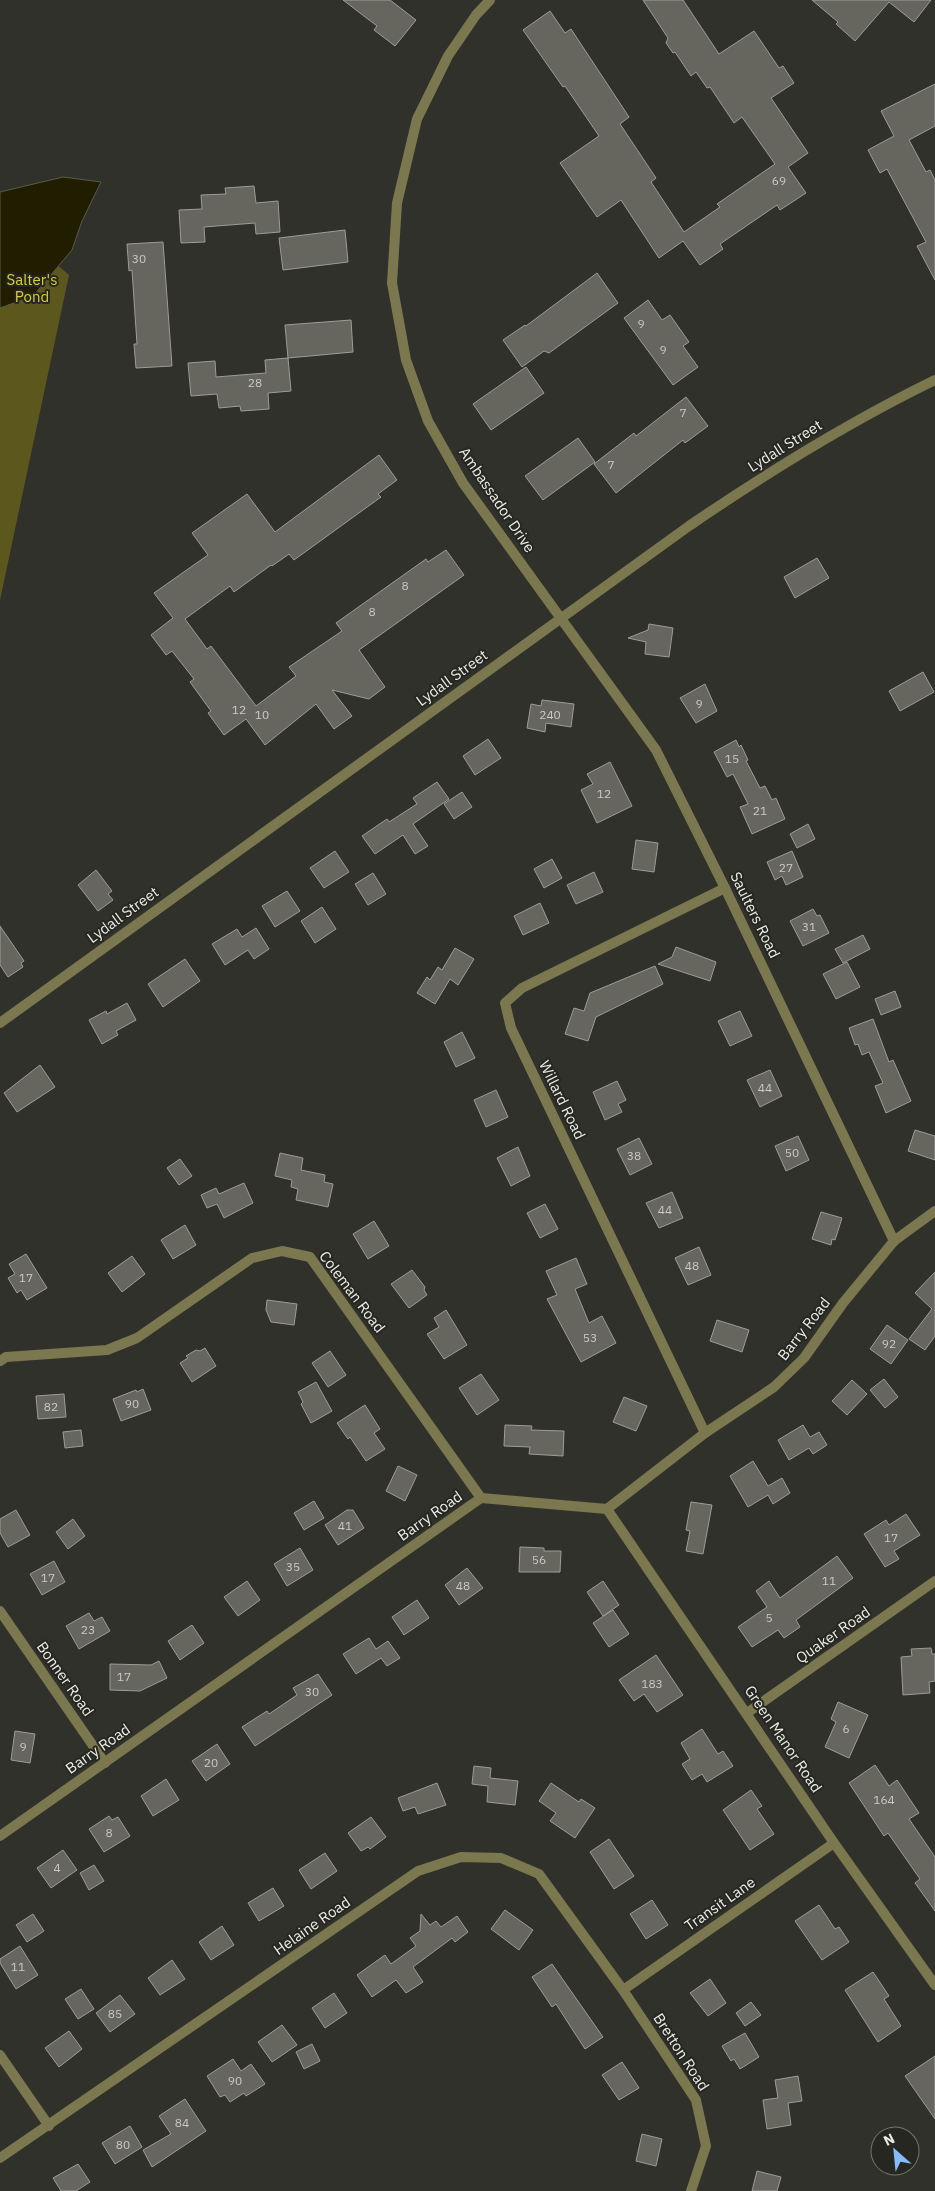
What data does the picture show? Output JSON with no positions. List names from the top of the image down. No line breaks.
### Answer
{"streets":{"street":["Lydall Street","Ambassador Drive","Saulters Road","Willard Road","Coleman Road","Barry Road","Quaker Road","Bonner Road","Green Manor Road","Transit Lane","Helaine Road","Bretton Road"]},"crossings":[["Lydall Street","Ambassador Drive"],["Lydall Street","Saulters Road"],["Ambassador Drive","Saulters Road"],["Saulters Road","Willard Road"],["Saulters Road","Barry Road"],["Willard Road","Barry Road"],["Coleman Road","Barry Road"],["Barry Road","Bonner Road"],["Barry Road","Green Manor Road"],["Quaker Road","Green Manor Road"],["Green Manor Road","Transit Lane"],["Transit Lane","Helaine Road"],["Transit Lane","Bretton Road"],["Helaine Road","Bretton Road"]],"parks":["Salter's Pond"],"house_numbers":["69","30","9","9","28","7","7","8","8","9","12","10","240","15","12","21","27","31","44","50","38","44","48","17","53","92","90","82","41","17","56","35","17","11","48","5","23","17","183","30","6","9","20","164","8","4","11","85","90","84","80"],"north":"top left"}
